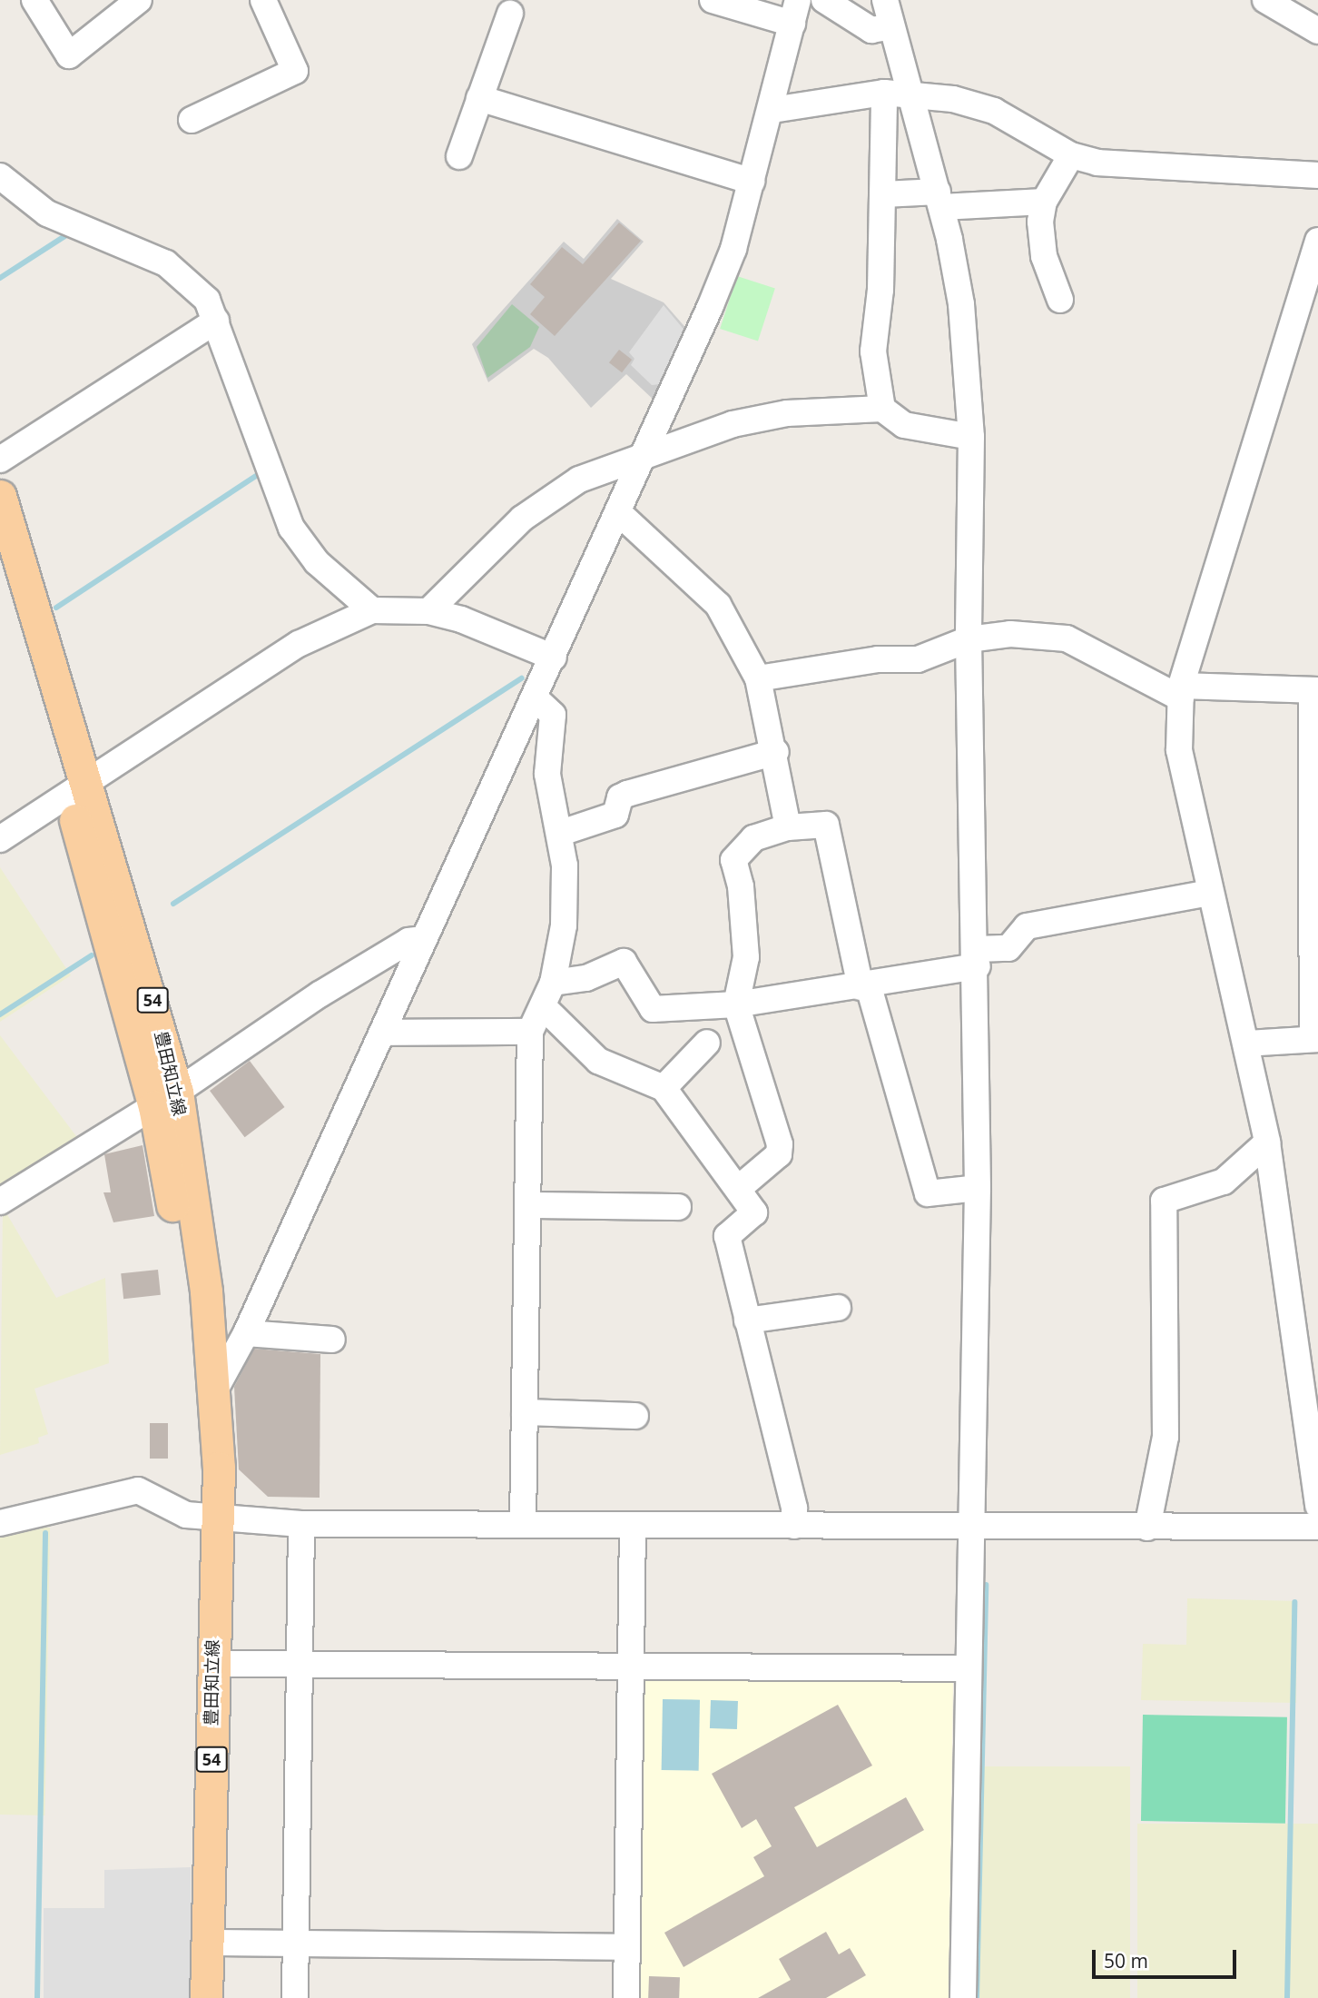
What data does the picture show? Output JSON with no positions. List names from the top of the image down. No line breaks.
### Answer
{"streets":{"main road":["54","豊田知立線"]},"scale_bar":"50 m"}
